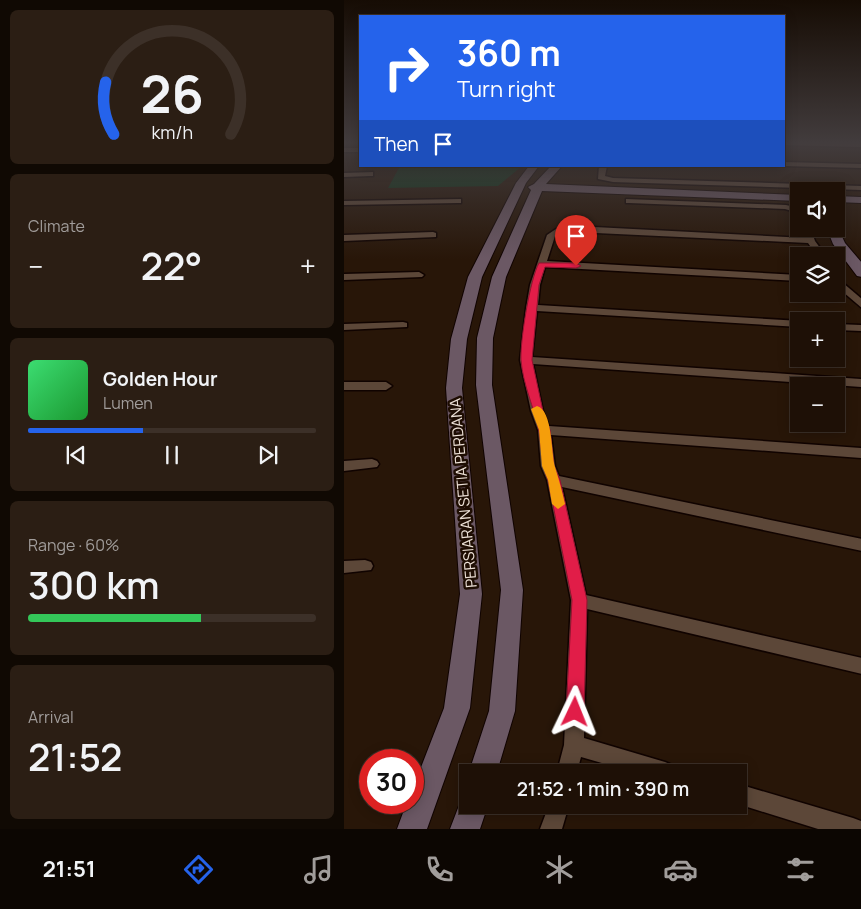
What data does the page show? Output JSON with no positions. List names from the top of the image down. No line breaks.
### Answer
{"streets":{"main road":["PERSIARAN SETIA PERDANA"]},"page":{"turn":["360 m","Turn right"],"then":"Then","tile":["Climate",["Range · 60%","300 km"],["Arrival","21:52"]],"map_buttons":["+","−"],"heat":["−","22°","+"],"song":["Golden Hour","Lumen"],"limit":"30","trip":"21:52 · 1 min · 390 m","tabs":"21:51","gauge":["26","km/h"]}}
